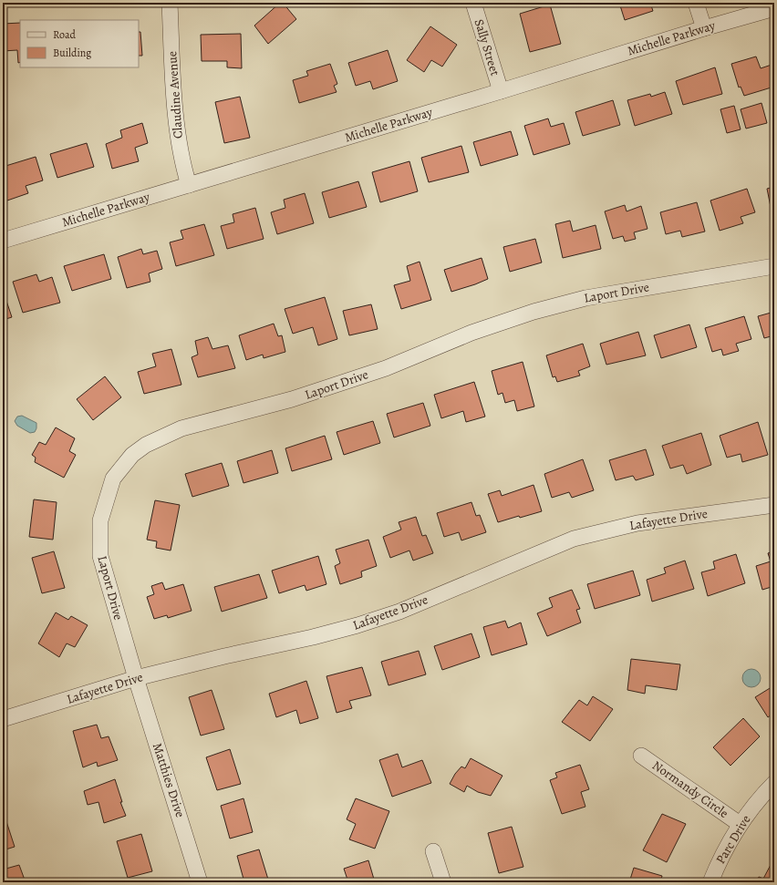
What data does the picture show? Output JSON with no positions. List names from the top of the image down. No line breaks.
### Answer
{"streets":{"street":["Michelle Parkway","Sally Street","Claudine Avenue","Laport Drive","Lafayette Drive","Matthies Drive","Normandy Circle","Parc Drive"]},"crossings":[["Michelle Parkway","Sally Street"],["Michelle Parkway","Claudine Avenue"],["Laport Drive","Lafayette Drive"],["Laport Drive","Matthies Drive"],["Lafayette Drive","Matthies Drive"],["Normandy Circle","Parc Drive"]],"legend":["Road","Building"]}
